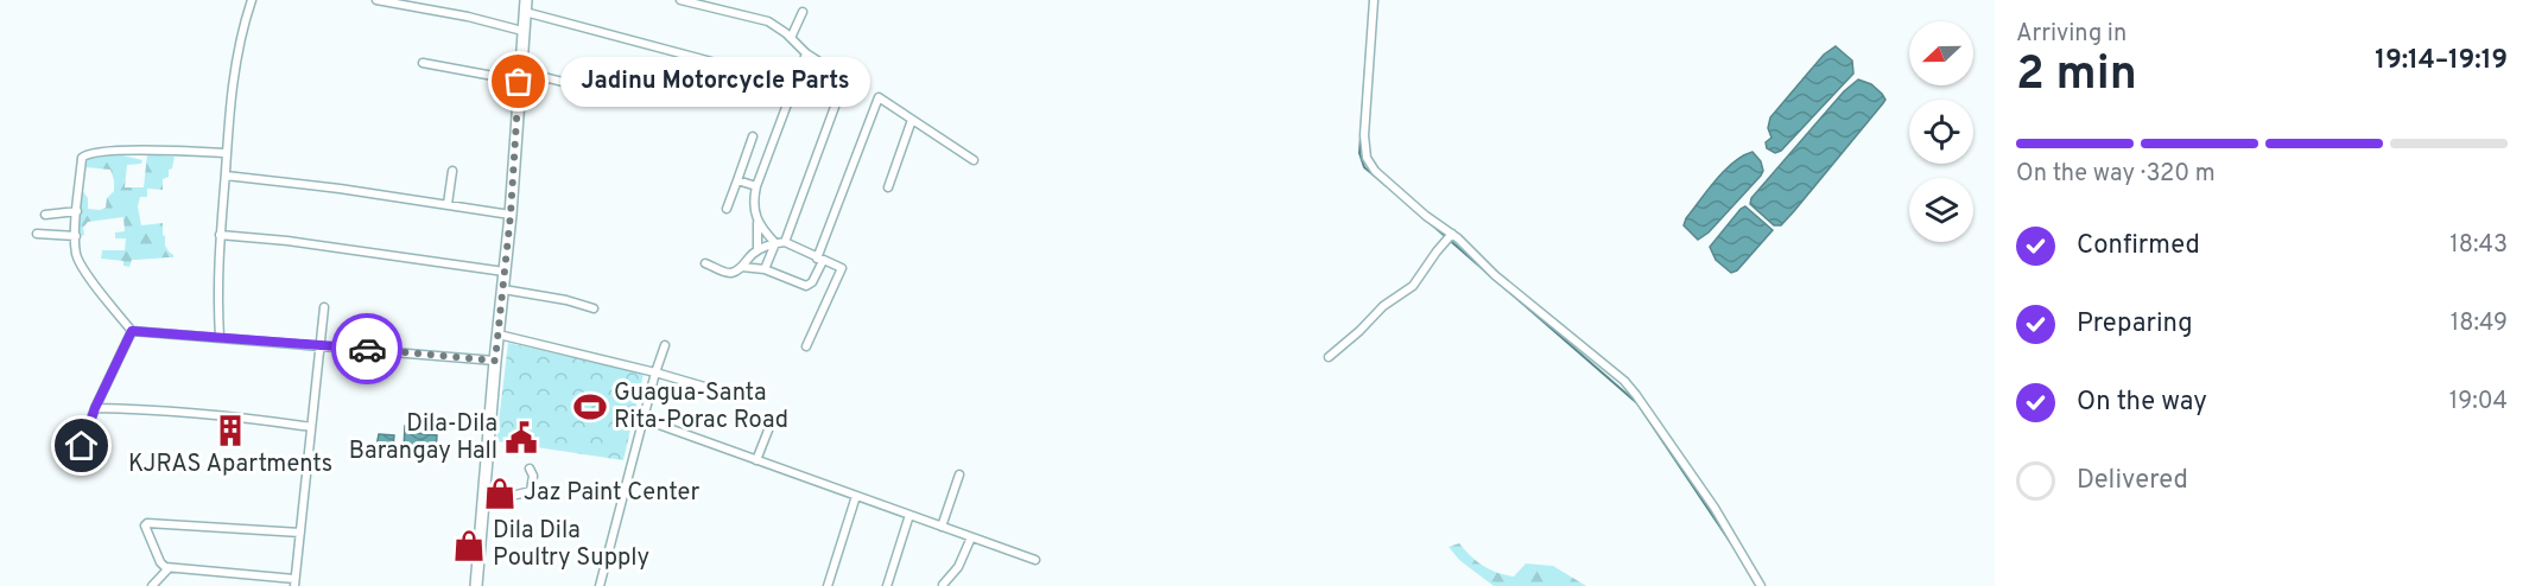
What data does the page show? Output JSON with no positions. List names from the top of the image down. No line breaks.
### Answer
{"places":{"other":["Jadinu Motorcycle Parts"],"sports":["Guagua-Santa Rita-Porac Road"],"building":["KJRAS Apartments"],"public building":["Dila-Dila Barangay Hall"],"shop":["Jaz Paint Center","Dila Dila Poultry Supply"]},"north":"left","page":{"heading":["2 min","Arriving in","19:14–19:19"],"bubble":"Jadinu Motorcycle Parts","bar":"On the way · 320 m","list":[["Confirmed","18:43"],["Preparing","18:49"],["On the way","19:04"],"Delivered"]}}
